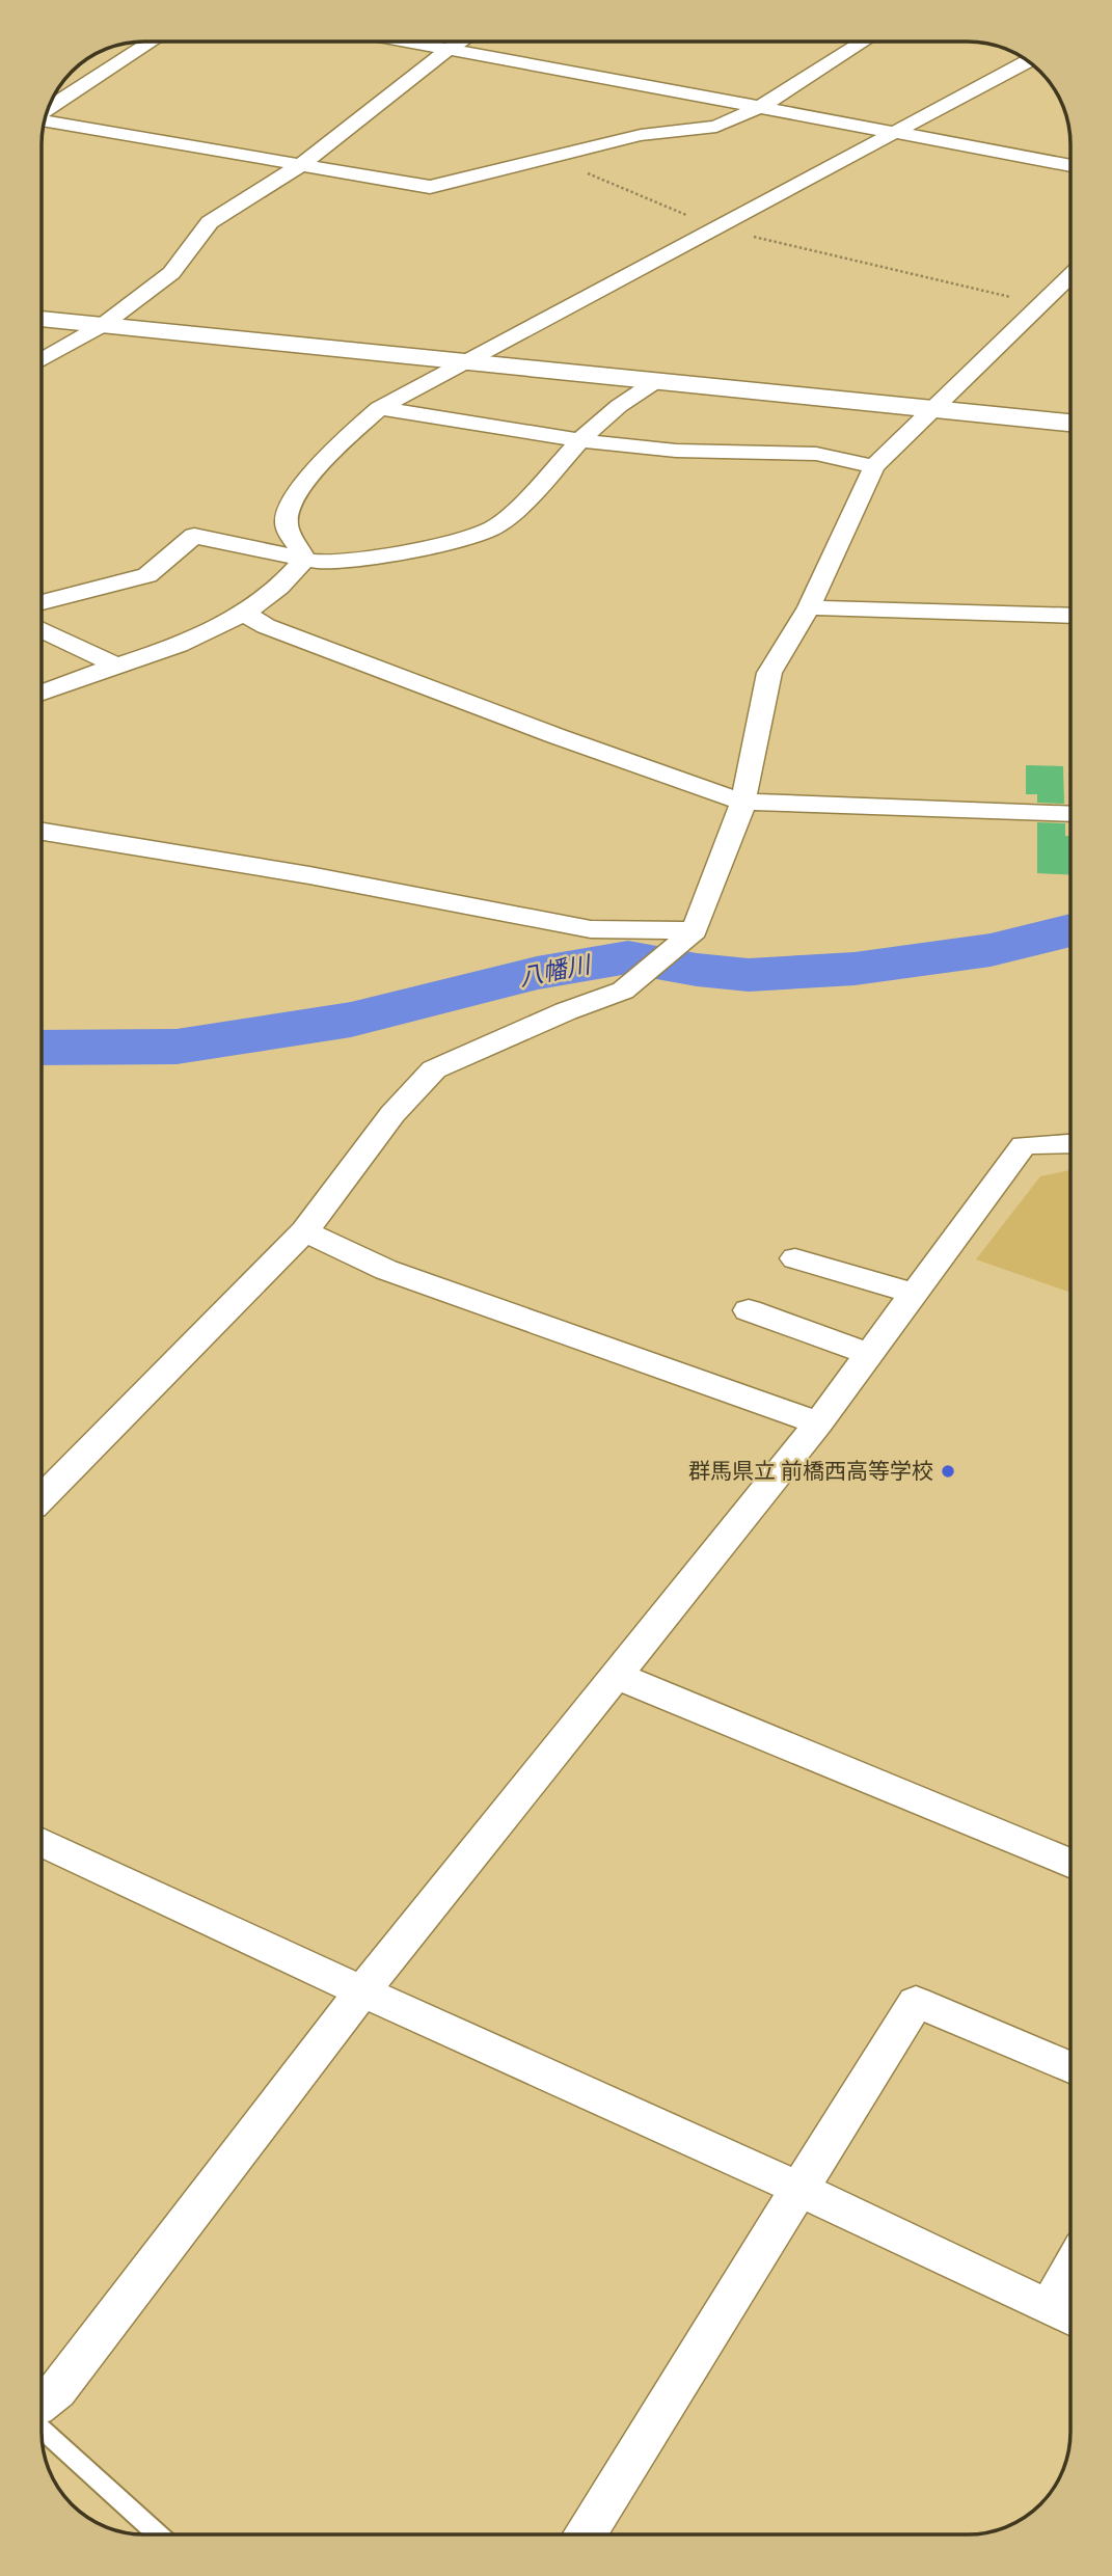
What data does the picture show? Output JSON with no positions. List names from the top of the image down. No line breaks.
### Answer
{"water":["八幡川"],"places":["群馬県立 前橋西高等学校"]}
